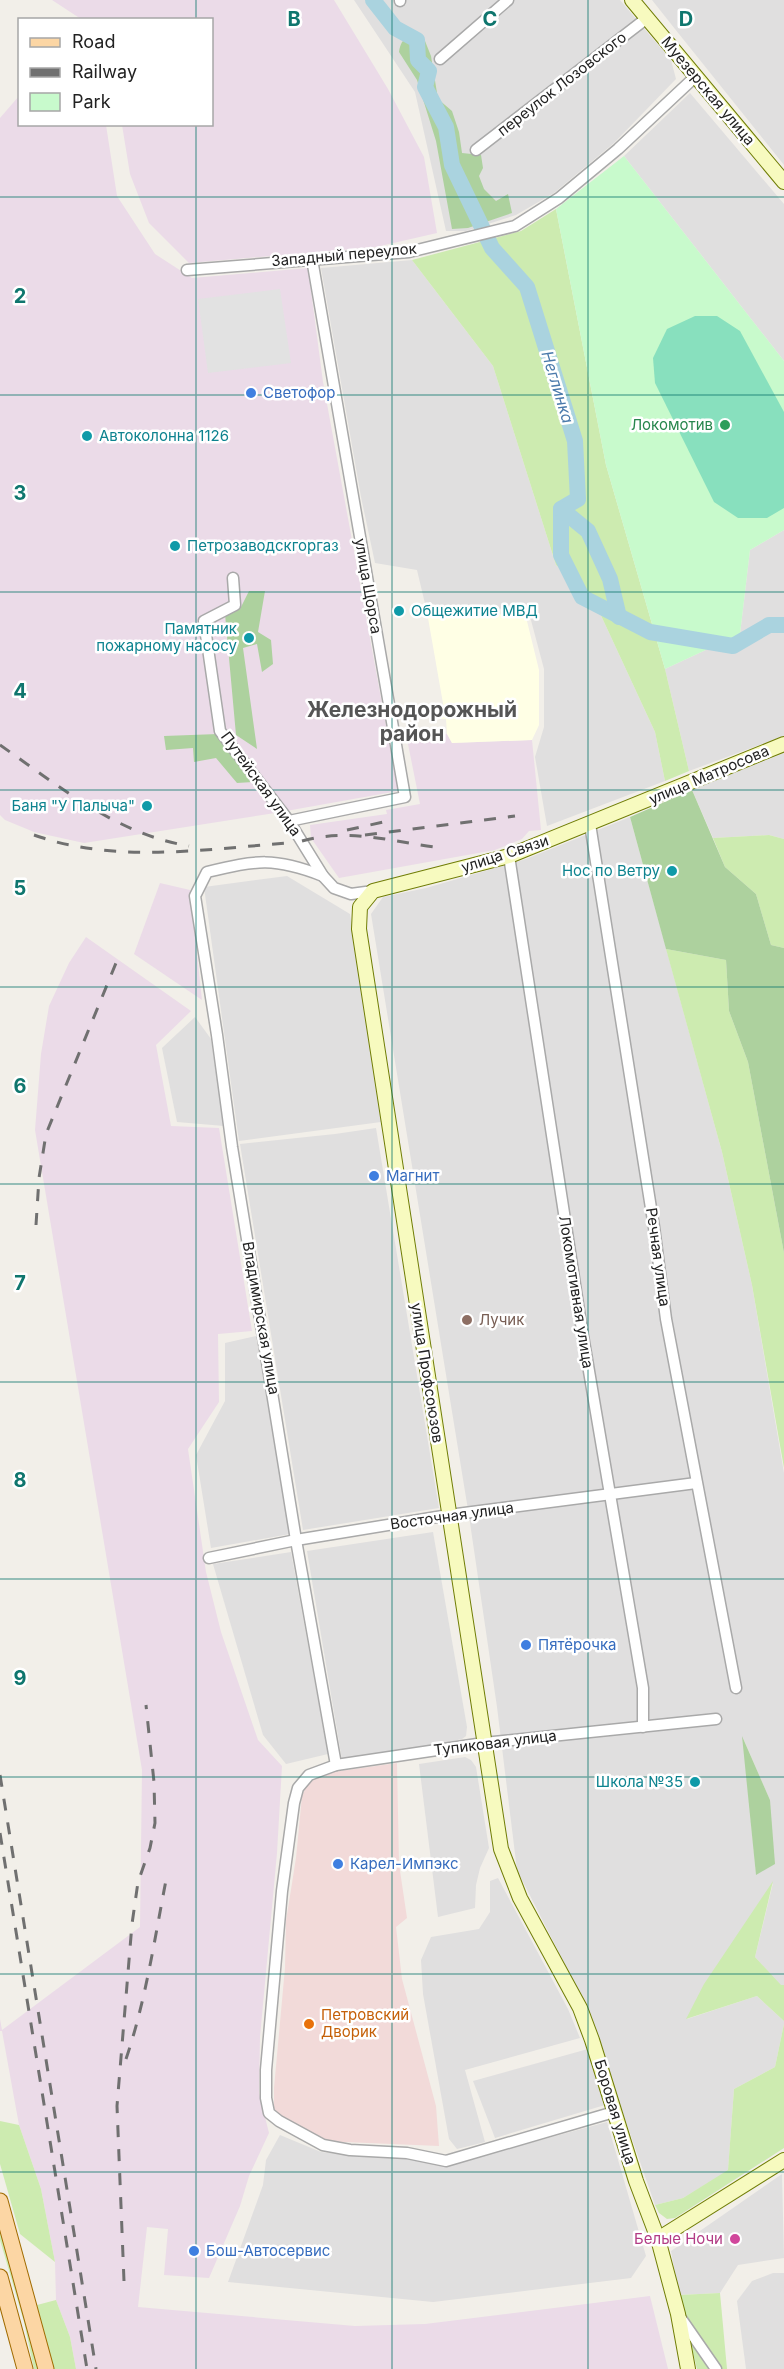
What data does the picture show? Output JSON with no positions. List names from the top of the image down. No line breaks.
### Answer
{"streets":{"main road":["Муезерская улица","улица Матросова","улица Связи","улица Профсоюзов","Боровая улица"],"street":["переулок Лозовского","Западный переулок","улица Щорса","Путейская улица","Речная улица","Локомотивная улица","Владимирская улица","Восточная улица","Тупиковая улица"]},"crossings":[["переулок Лозовского","Муезерская улица"],["Муезерская улица","Западный переулок"],["Западный переулок","улица Щорса"],["улица Щорса","Путейская улица"],["улица Матросова","улица Связи"],["Путейская улица","улица Связи"],["Путейская улица","Владимирская улица"],["Путейская улица","улица Профсоюзов"],["улица Связи","Речная улица"],["улица Связи","Локомотивная улица"],["улица Связи","улица Профсоюзов"],["Речная улица","Восточная улица"],["Локомотивная улица","Восточная улица"],["Локомотивная улица","Тупиковая улица"],["Владимирская улица","Восточная улица"],["Владимирская улица","Тупиковая улица"],["улица Профсоюзов","Восточная улица"],["улица Профсоюзов","Тупиковая улица"],["улица Профсоюзов","Боровая улица"],["Тупиковая улица","Боровая улица"]],"districts":["Железнодорожный район"],"water":["Неглинка"],"places":["Светофор","Локомотив","Автоколонна 1126","Петрозаводскгоргаз","Общежитие МВД","Памятник пожарному насосу","Баня \"У Палыча\"","Нос по Ветру","Магнит","Лучик","Пятёрочка","Школа №35","Карел-Импэкс","Петровский Дворик","Белые Ночи","Бош-Автосервис"],"legend":["Road","Railway","Park"],"grid":{"columns":["B","C","D"],"rows":["2","3","4","5","6","7","8","9"]}}
